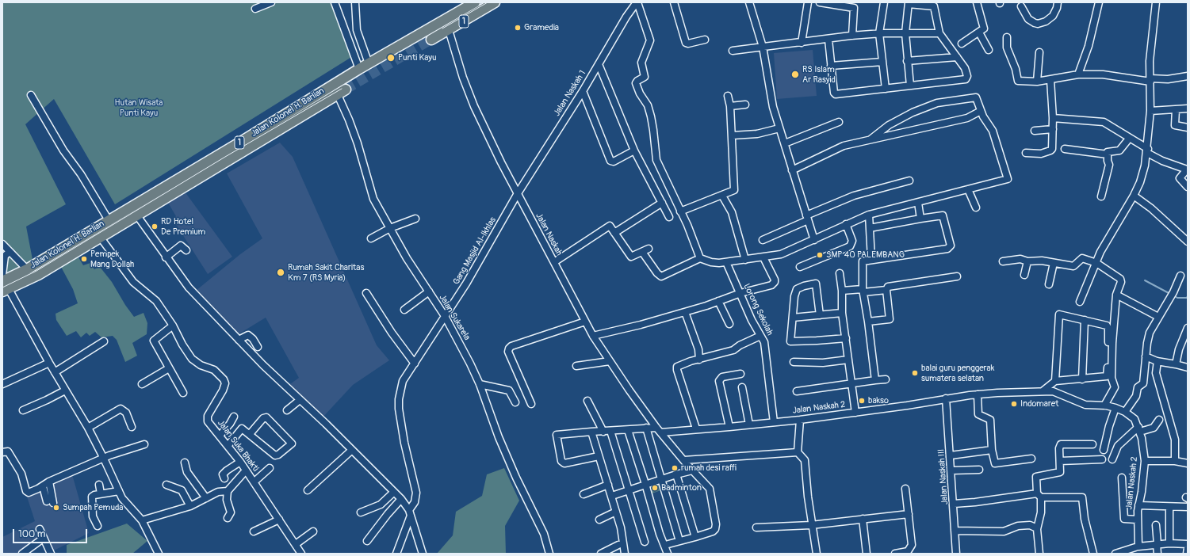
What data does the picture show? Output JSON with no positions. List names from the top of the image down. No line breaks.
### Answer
{"streets":{"highway":["1","Jalan Kolonel H. Barlian"],"street":["Jalan Naskah 1","Jalan Naskah","Gang Masjid Al-Ikhlas","Lorong Sekolah","Jalan Sukarela","Jalan Naskah 2","Jalan Suka Bhakti","Jalan Naskah III"]},"crossings":[["1","Jalan Naskah"],["Jalan Naskah 1","Jalan Naskah"],["Jalan Naskah 1","Gang Masjid Al-Ikhlas"],["Jalan Kolonel H. Barlian","Jalan Sukarela"],["Jalan Kolonel H. Barlian","Jalan Suka Bhakti"],["Jalan Naskah","Gang Masjid Al-Ikhlas"],["Jalan Naskah","Jalan Naskah 2"],["Gang Masjid Al-Ikhlas","Jalan Sukarela"],["Lorong Sekolah","Jalan Naskah 2"],["Jalan Naskah 2","Jalan Naskah III"]],"parks":["Hutan Wisata Punti Kayu"],"places":["Gramedia","Punti Kayu","RS Islam Ar Rasyid","RD Hotel De Premium","SMP 40 PALEMBANG","Pempek Mang Dollah","Rumah Sakit Charitas Km 7 (RS Myria)","balai guru penggerak sumatera selatan","bakso","Indomaret","rumah desi raffi","Badminton","Sumpah Pemuda"],"scale_bar":"100 m"}
